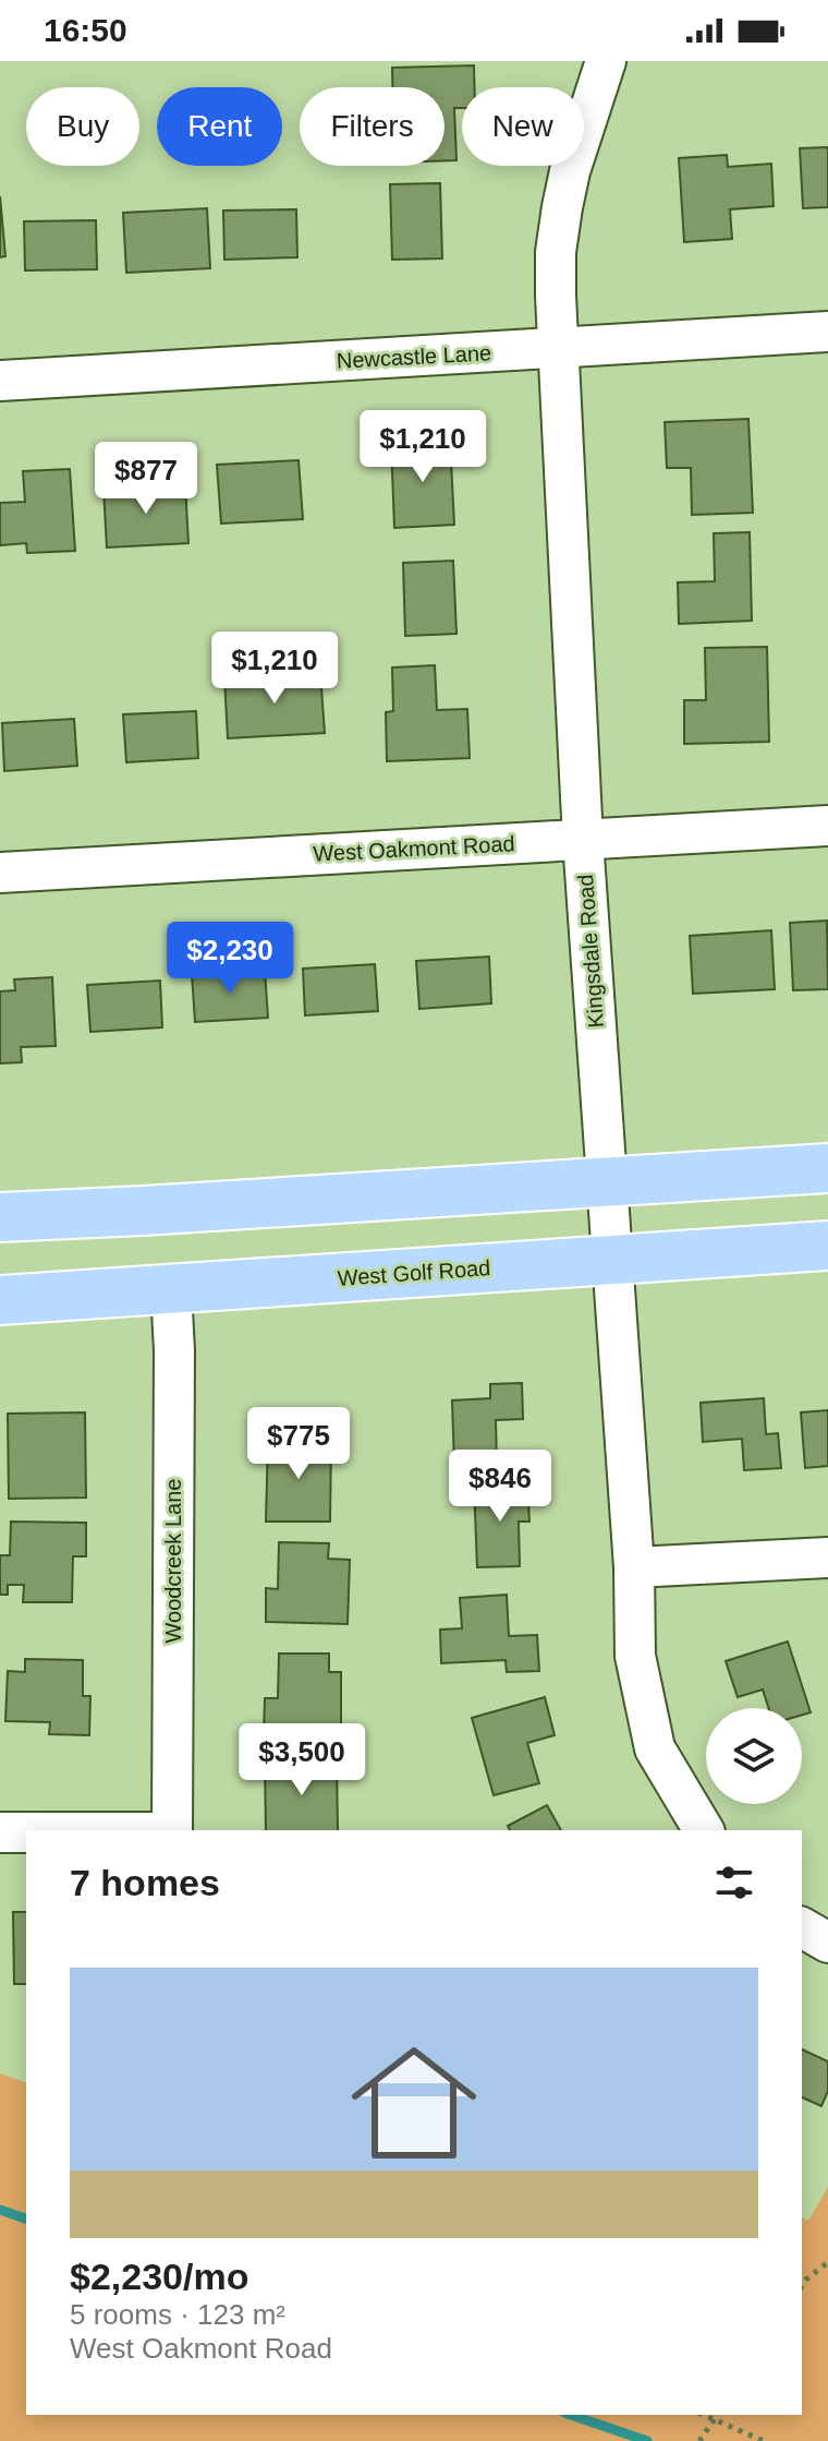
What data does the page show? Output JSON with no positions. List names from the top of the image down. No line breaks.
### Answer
{"streets":{"main road":["West Golf Road"],"street":["Newcastle Lane","West Oakmont Road","Kingsdale Road","Woodcreek Lane"]},"crossings":[["Newcastle Lane","Kingsdale Road"],["West Oakmont Road","Kingsdale Road"],["Kingsdale Road","West Golf Road"],["West Golf Road","Woodcreek Lane"]],"page":{"status":"16:50","chip":["Buy","Rent","Filters","New"],"price":["$1,210","$877","$1,210","$2,230","$775","$846","$3,500"],"heading":"7 homes","list":[{"name":"$2,230/mo","note":"5 rooms · 123 m² · West Oakmont Road"}]}}
